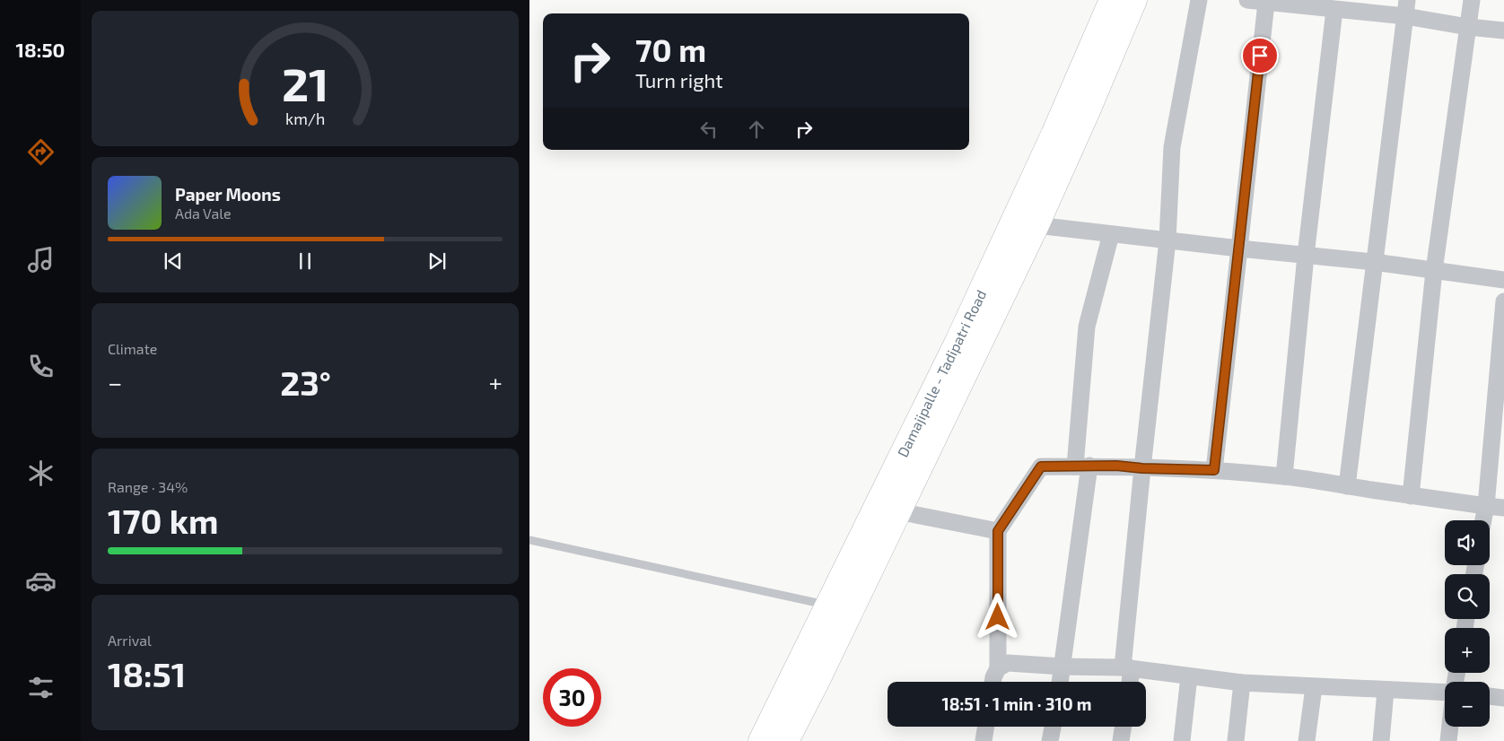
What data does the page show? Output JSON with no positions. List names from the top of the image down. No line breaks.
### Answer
{"streets":{"main road":["Damajipalle - Tadipatri Road"]},"page":{"tabs":"18:50","turn":["70 m","Turn right"],"song":["Paper Moons","Ada Vale"],"tile":["Climate",["Range · 34%","170 km"],["Arrival","18:51"]],"heat":["−","23°","+"],"map_buttons":["+","−"],"limit":"30","trip":"18:51 · 1 min · 310 m","gauge":["21","km/h"]}}
